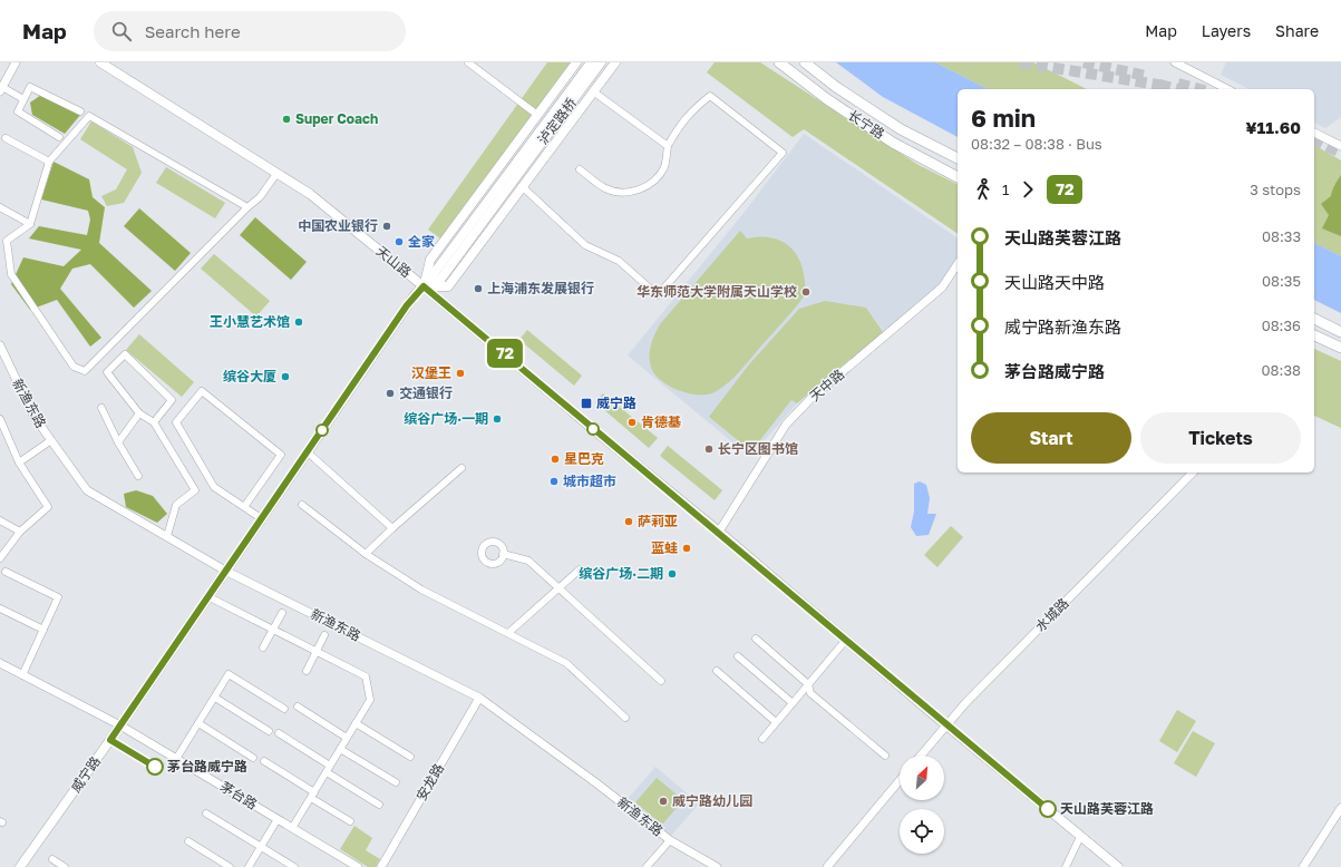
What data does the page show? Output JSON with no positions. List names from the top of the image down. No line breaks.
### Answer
{"streets":{"main road":["泸定路桥","长宁路","天山路","威宁路"],"street":["天中路","新渔东路","水城路","安龙路","茅台路"]},"crossings":[["泸定路桥","威宁路"],["天山路","天中路"],["天山路","水城路"],["天山路","威宁路"],["新渔东路","威宁路"],["新渔东路","安龙路"],["威宁路","茅台路"]],"places":{"other":["Super Coach","中国农业银行","全家","上海浦东发展银行","华东师范大学附属天山学校","王小慧艺术馆","汉堡王","缤谷大厦","交通银行","缤谷广场·一期","肯德基","长宁区图书馆","星巴克","城市超市","萨莉亚","蓝蛙","缤谷广场·二期","茅台路威宁路","威宁路幼儿园","天山路芙蓉江路"],"transit":["威宁路"]},"lines":["bus line 72"],"north":"top right","page":{"header":"Map","search":"Search here","nav":["Map","Layers","Share"],"on_map":"72","heading":["6 min","08:32 – 08:38 · Bus","¥11.60"],"legs":["1","72","3 stops"],"list":[{"name":"天山路芙蓉江路","value":"08:33"},{"name":"天山路天中路","value":"08:35"},{"name":"威宁路新渔东路","value":"08:36"},{"name":"茅台路威宁路","value":"08:38"}],"buttons":["Start","Tickets"]}}
